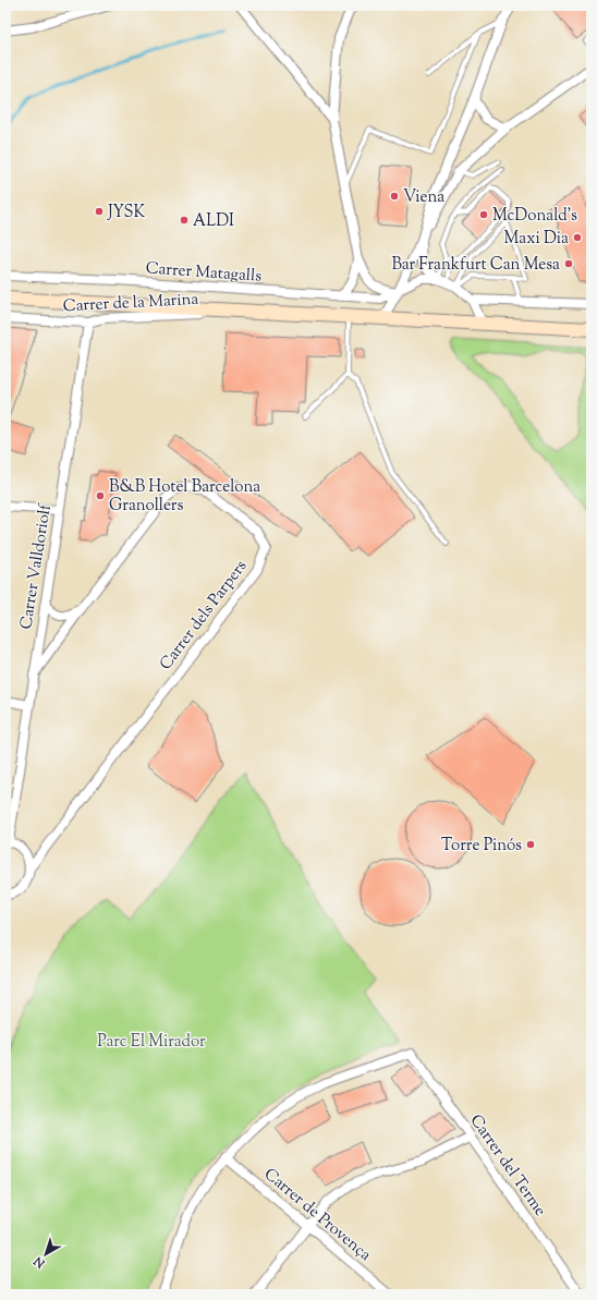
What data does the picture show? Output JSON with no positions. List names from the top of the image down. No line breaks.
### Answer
{"streets":{"street":["Carrer Matagalls","Carrer de la Marina","Carrer Valldoriolf","Carrer dels Parpers","Carrer del Terme","Carrer de Provença"]},"crossings":[["Carrer de la Marina","Carrer Valldoriolf"],["Carrer Valldoriolf","Carrer dels Parpers"],["Carrer del Terme","Carrer de Provença"]],"parks":["Parc El Mirador"],"places":["Viena","JYSK","McDonald's","ALDI","Maxi Dia","Bar Frankfurt Can Mesa","B&B Hotel Barcelona Granollers","Torre Pinós"],"north":"bottom left"}
